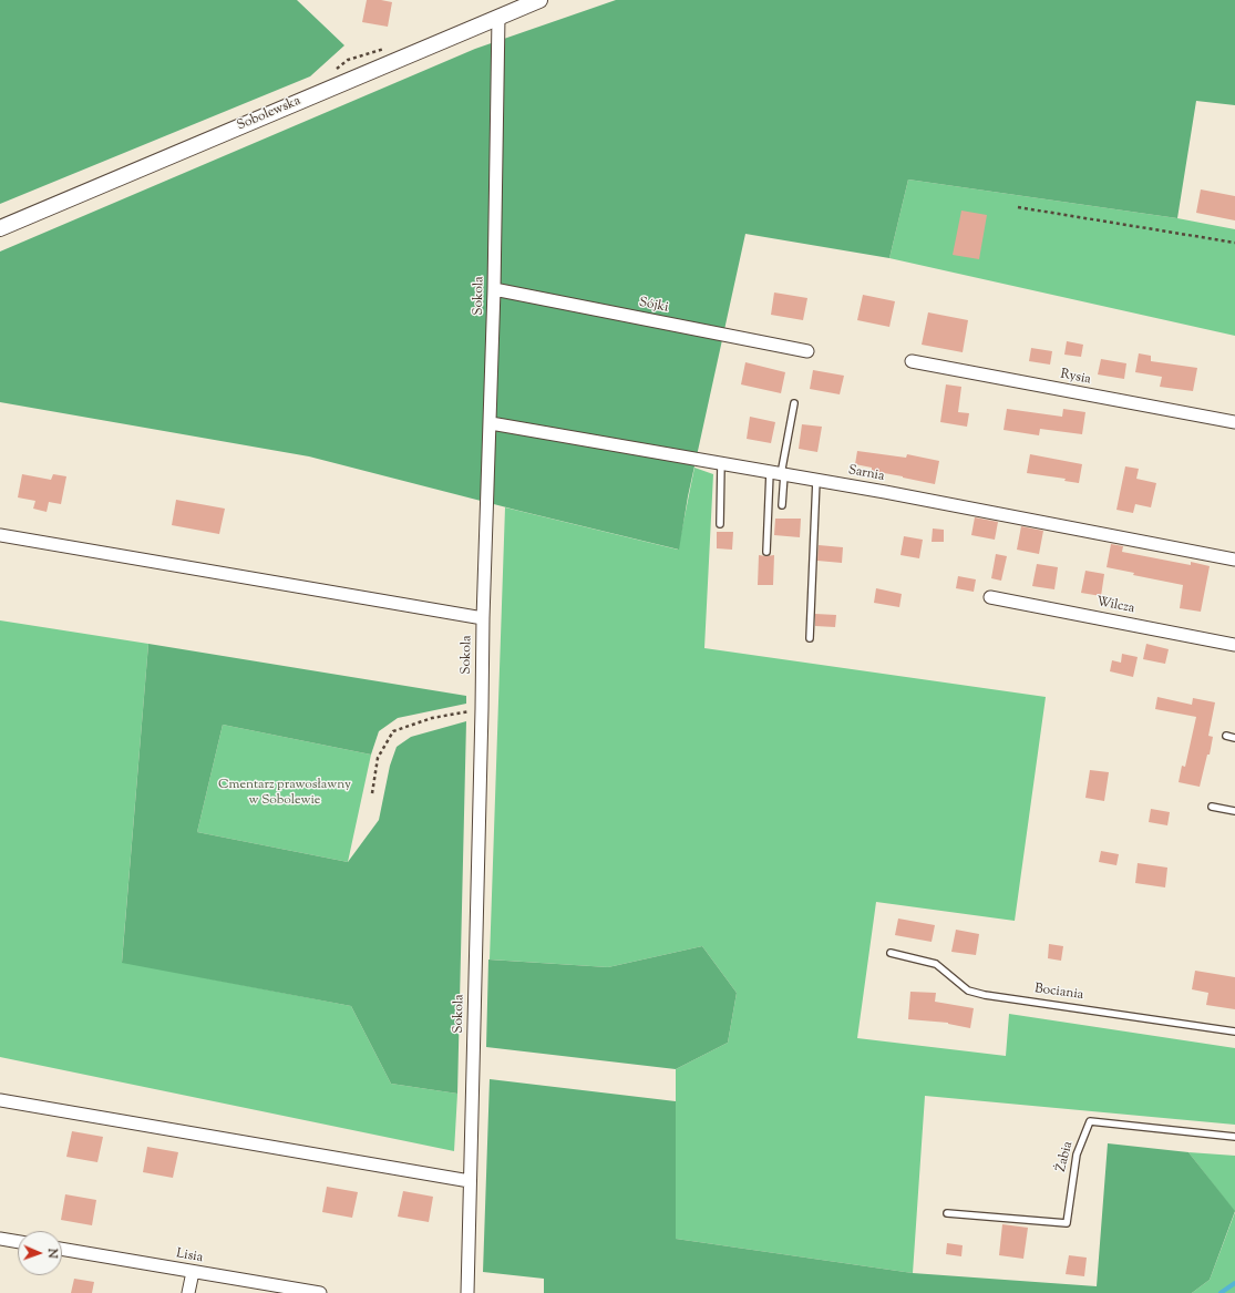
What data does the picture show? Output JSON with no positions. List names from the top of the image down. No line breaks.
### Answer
{"streets":{"street":["Sobolewska","Sokola","Sójki","Rysia","Sarnia","Wilcza","Lisia"],"lane":["Bociania","Żabia"]},"crossings":[["Sobolewska","Sokola"],["Sokola","Sójki"],["Sokola","Sarnia"]],"parks":["Cmentarz prawosławny w Sobolewie"],"north":"right"}
